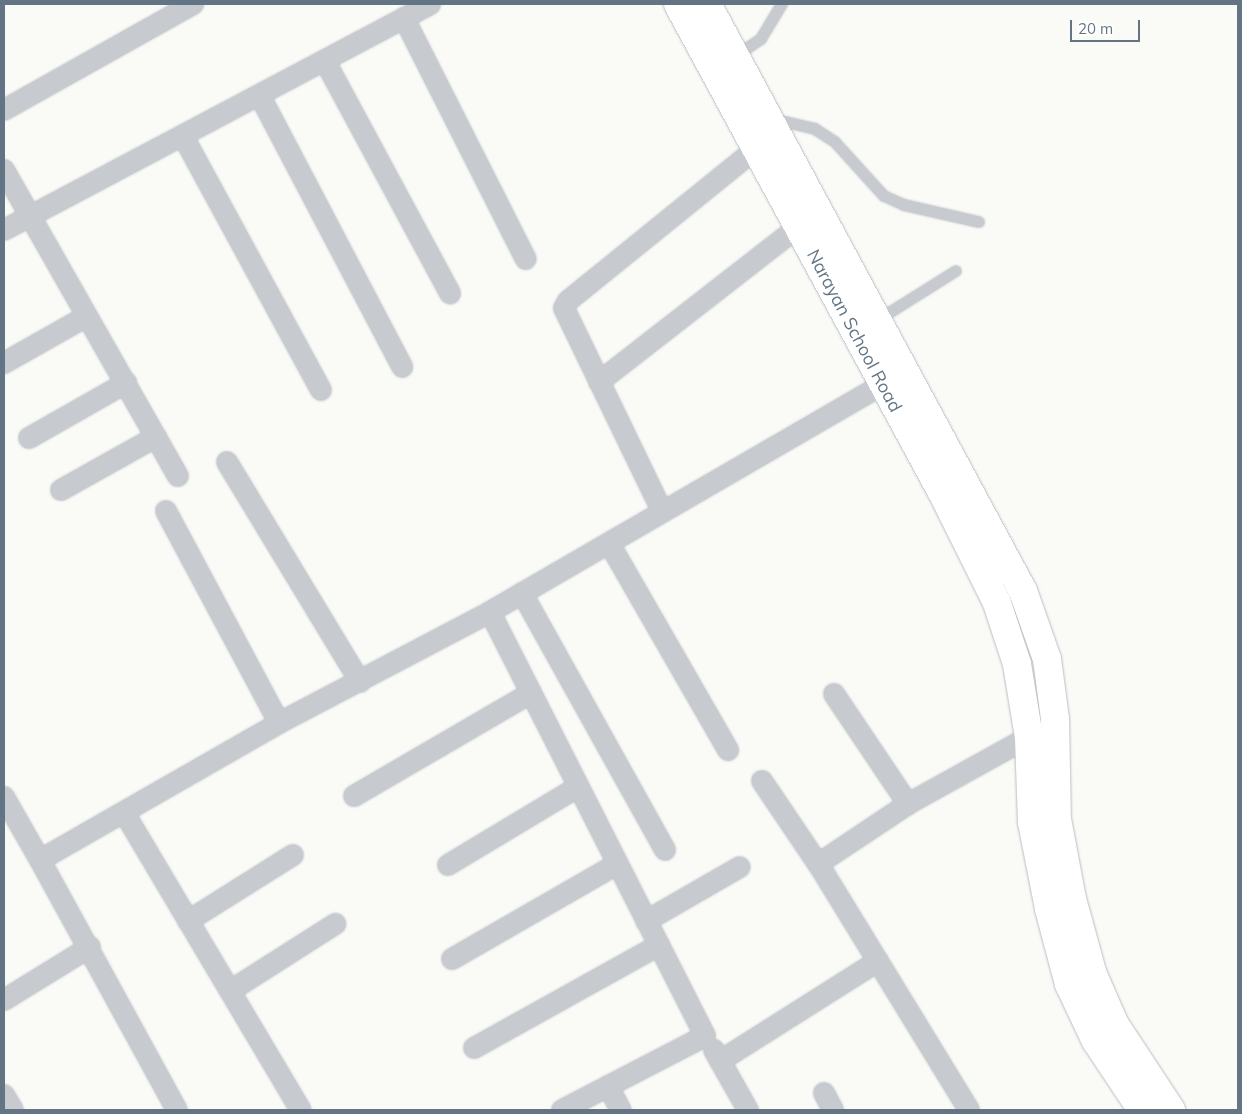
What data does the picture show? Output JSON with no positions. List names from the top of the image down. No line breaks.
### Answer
{"streets":{"street":["Narayan School Road"]},"scale_bar":"20 m"}
